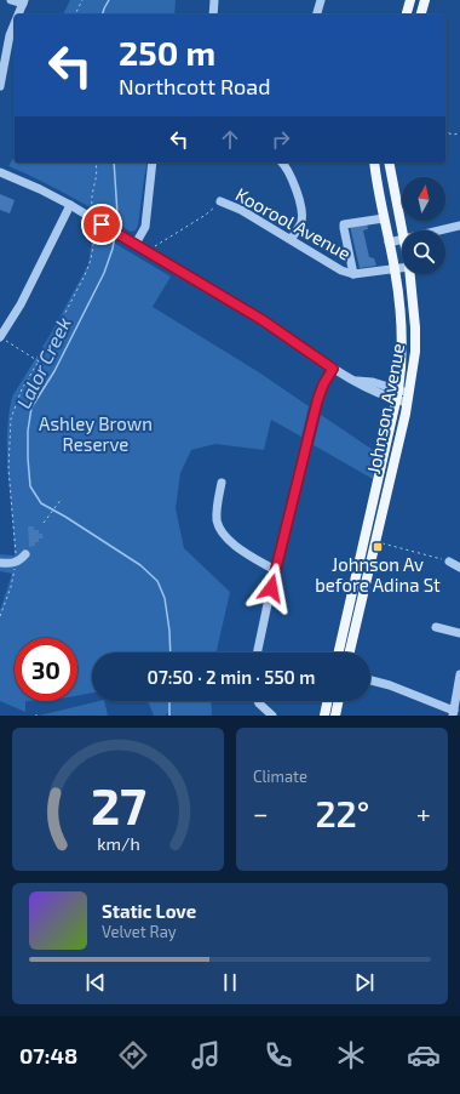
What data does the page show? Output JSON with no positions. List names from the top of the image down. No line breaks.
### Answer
{"streets":{"main road":["Johnson Avenue"],"street":["Koorool Avenue"]},"crossings":[["Koorool Avenue","Johnson Avenue"]],"water":["Lalor Creek"],"parks":["Ashley Brown Reserve"],"places":{"transit":["Johnson Av before Adina St"]},"north":"top","page":{"turn":["250 m","Northcott Road"],"limit":"30","trip":"07:50 · 2 min · 550 m","tile":"Climate","heat":["−","22°","+"],"song":["Static Love","Velvet Ray"],"tabs":"07:48","gauge":["27","km/h"]}}
